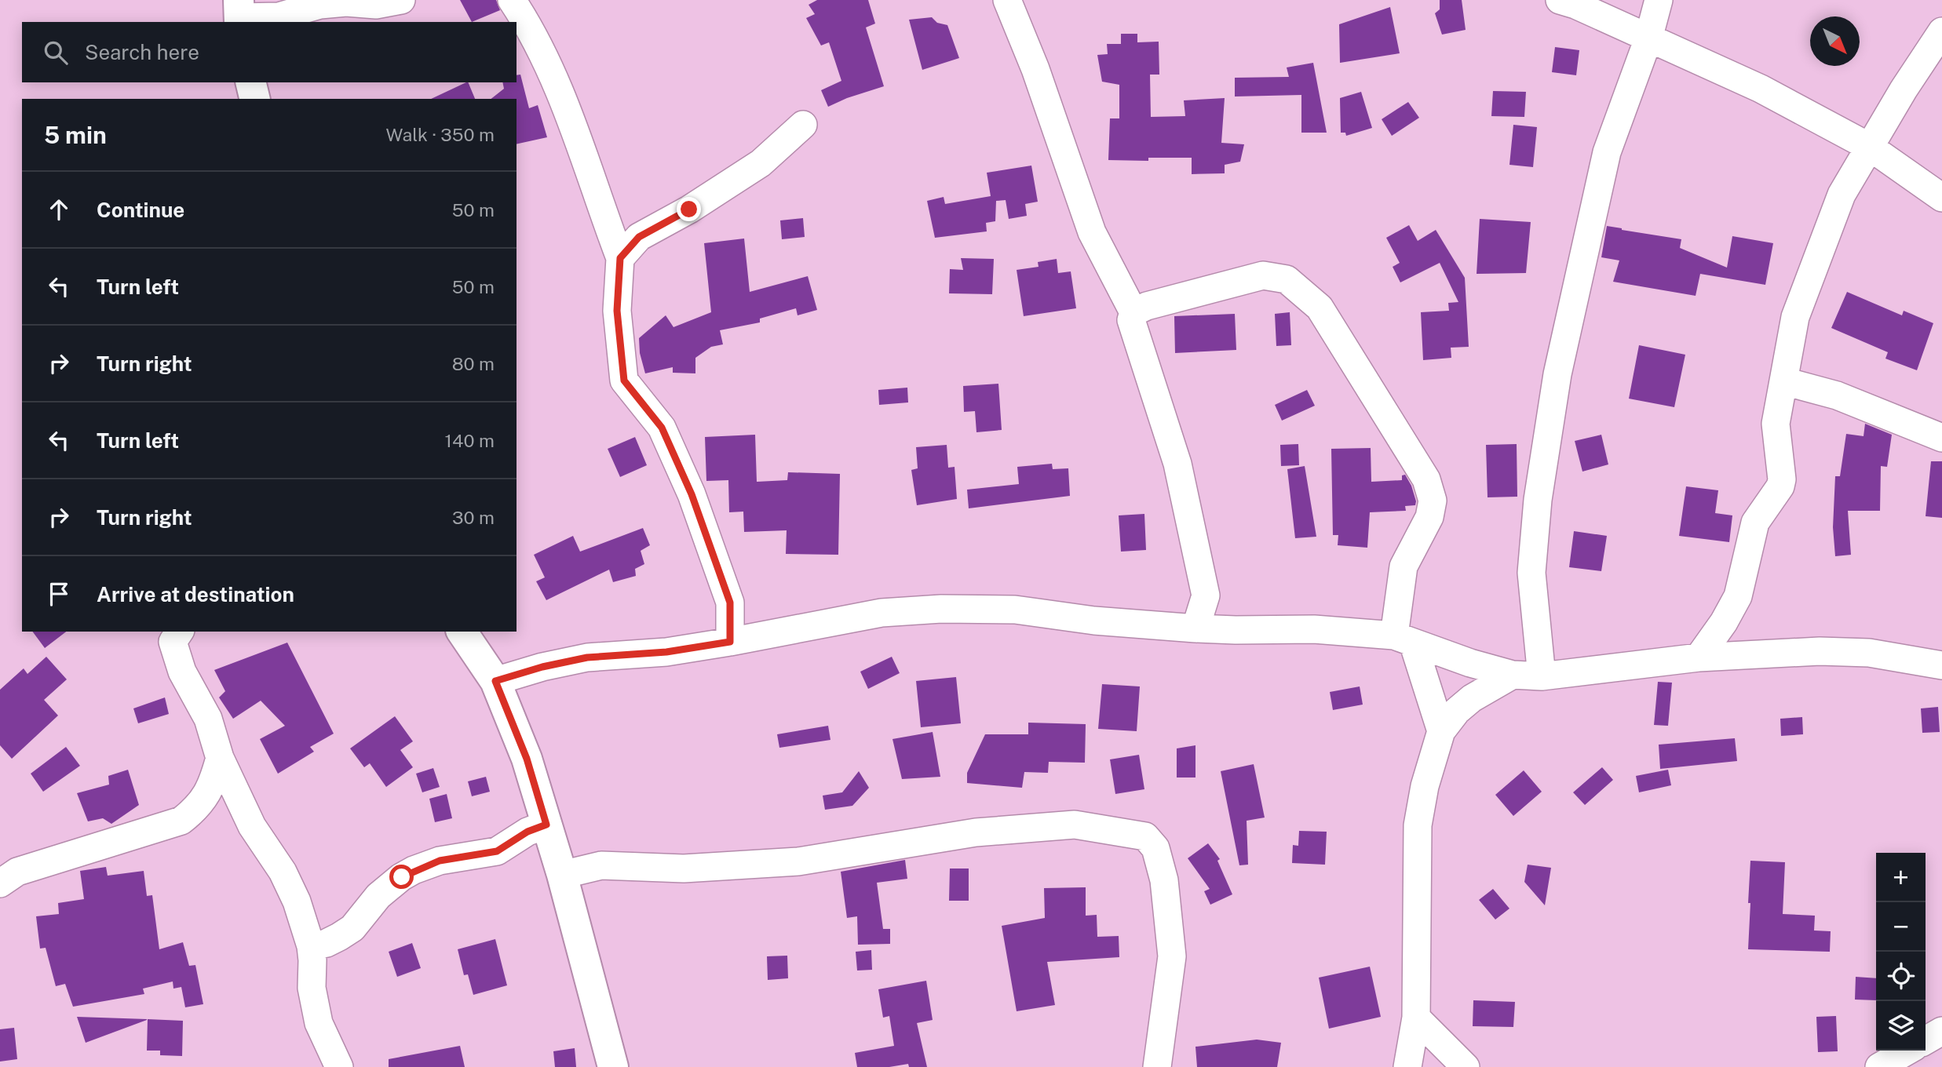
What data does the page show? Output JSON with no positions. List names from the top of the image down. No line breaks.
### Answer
{"north":"bottom right","page":{"search":"Search here","heading":["5 min","Walk · 350 m"],"list":[["Continue","50 m"],["Turn left","50 m"],["Turn right","80 m"],["Turn left","140 m"],["Turn right","30 m"],"Arrive at destination"],"map_buttons":["+","−"]}}
